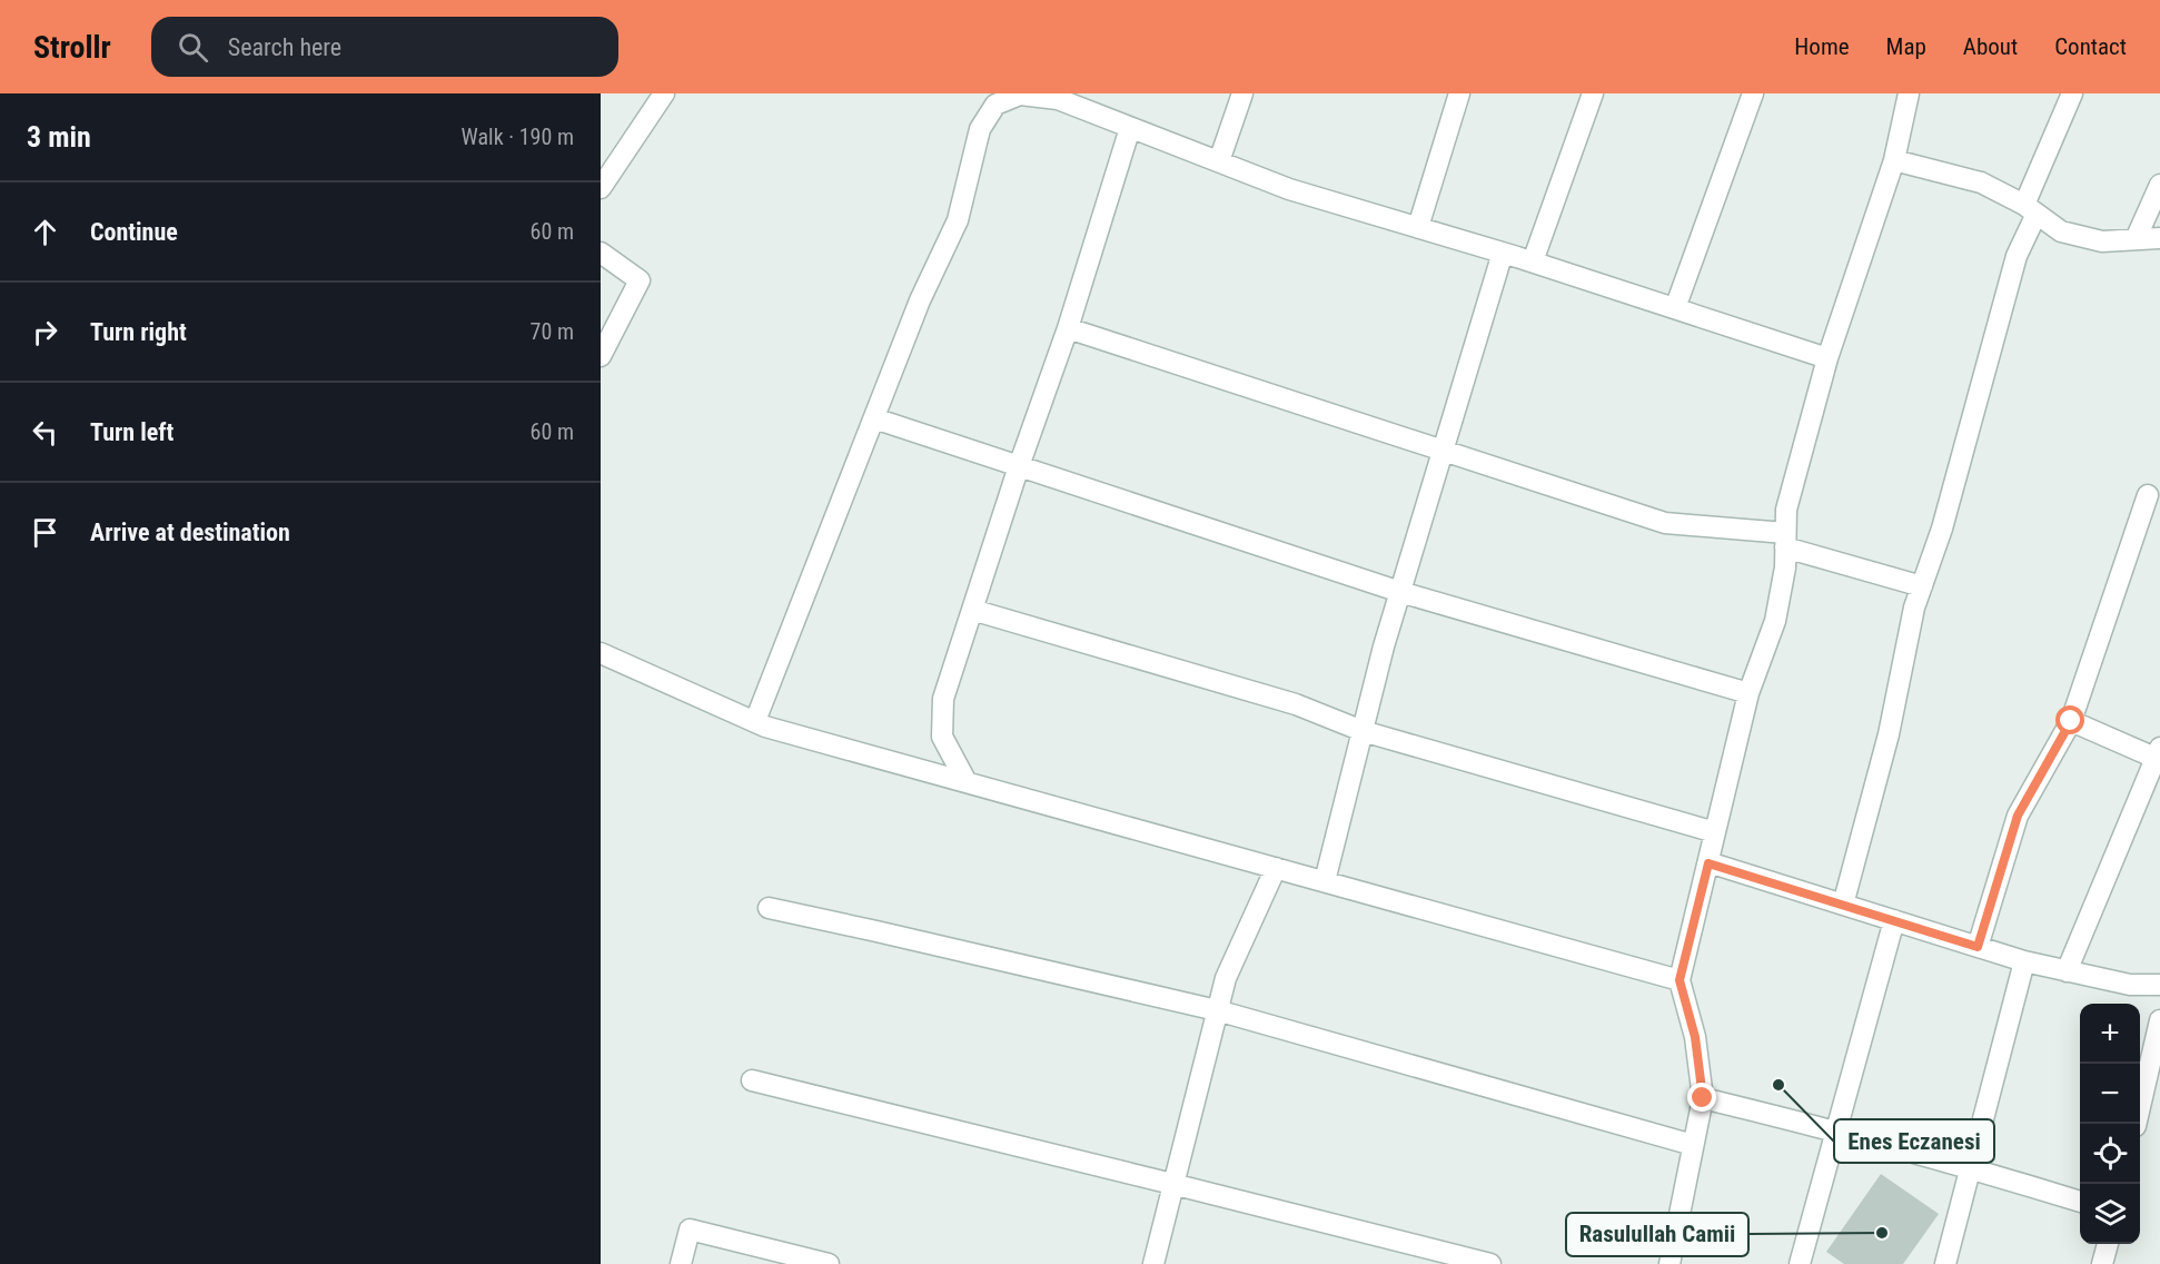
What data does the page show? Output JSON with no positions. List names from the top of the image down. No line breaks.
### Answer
{"places":["Enes Eczanesi","Rasulullah Camii"],"page":{"header":"Strollr","search":"Search here","nav":["Home","Map","About","Contact"],"heading":["3 min","Walk · 190 m"],"list":[["Continue","60 m"],["Turn right","70 m"],["Turn left","60 m"],"Arrive at destination"],"map_buttons":["+","−"]}}
